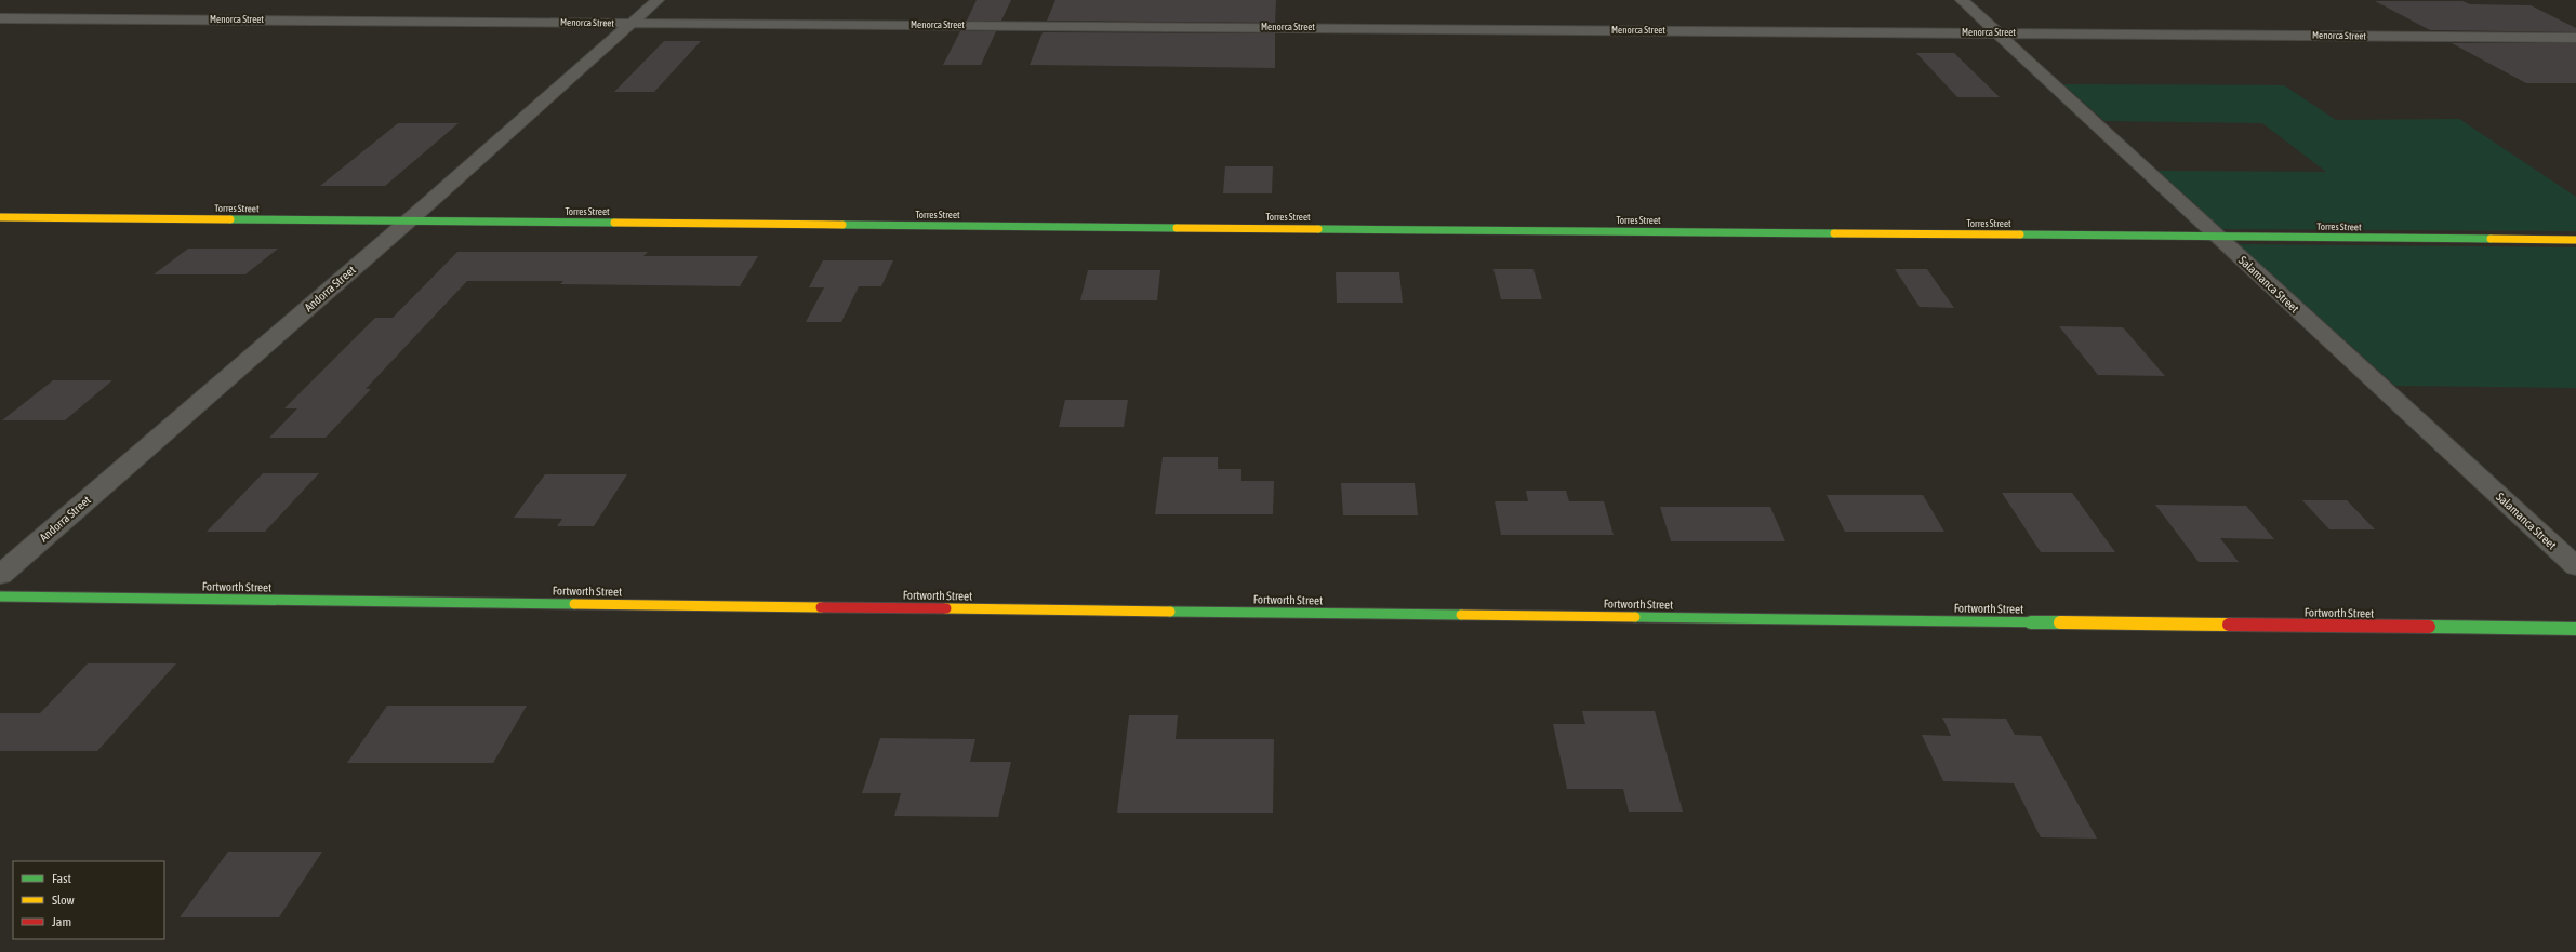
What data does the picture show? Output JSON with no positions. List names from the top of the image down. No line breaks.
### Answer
{"streets":{"street":["Menorca Street","Torres Street","Salamanca Street","Andorra Street","Fortworth Street"]},"crossings":[["Menorca Street","Salamanca Street"],["Menorca Street","Andorra Street"],["Torres Street","Salamanca Street"],["Torres Street","Andorra Street"]],"legend":["Fast","Slow","Jam"]}
